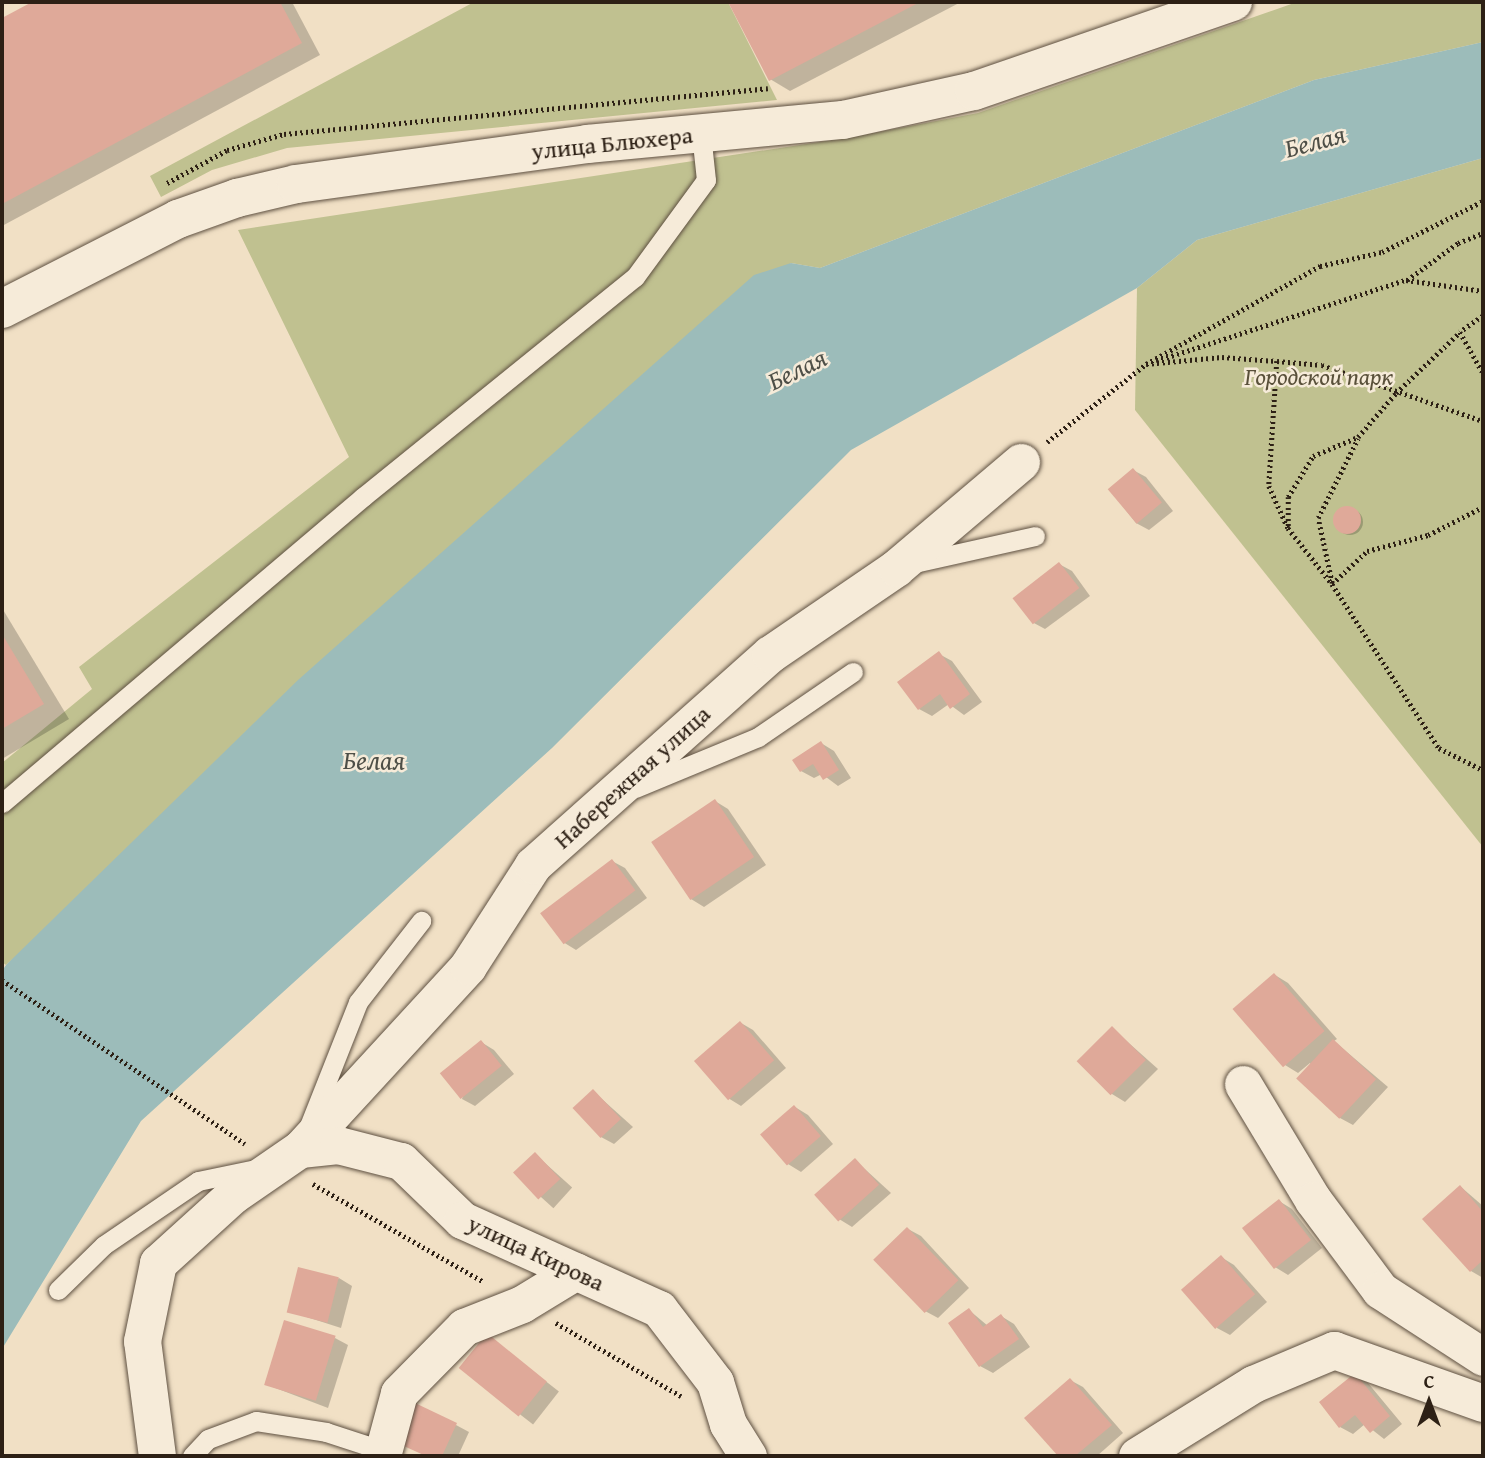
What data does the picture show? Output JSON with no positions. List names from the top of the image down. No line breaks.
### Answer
{"streets":{"main road":["улица Блюхера"],"street":["Набережная улица","улица Кирова"]},"crossings":[["Набережная улица","улица Кирова"]],"water":["Белая"],"parks":["Городской парк"],"north":"top"}
